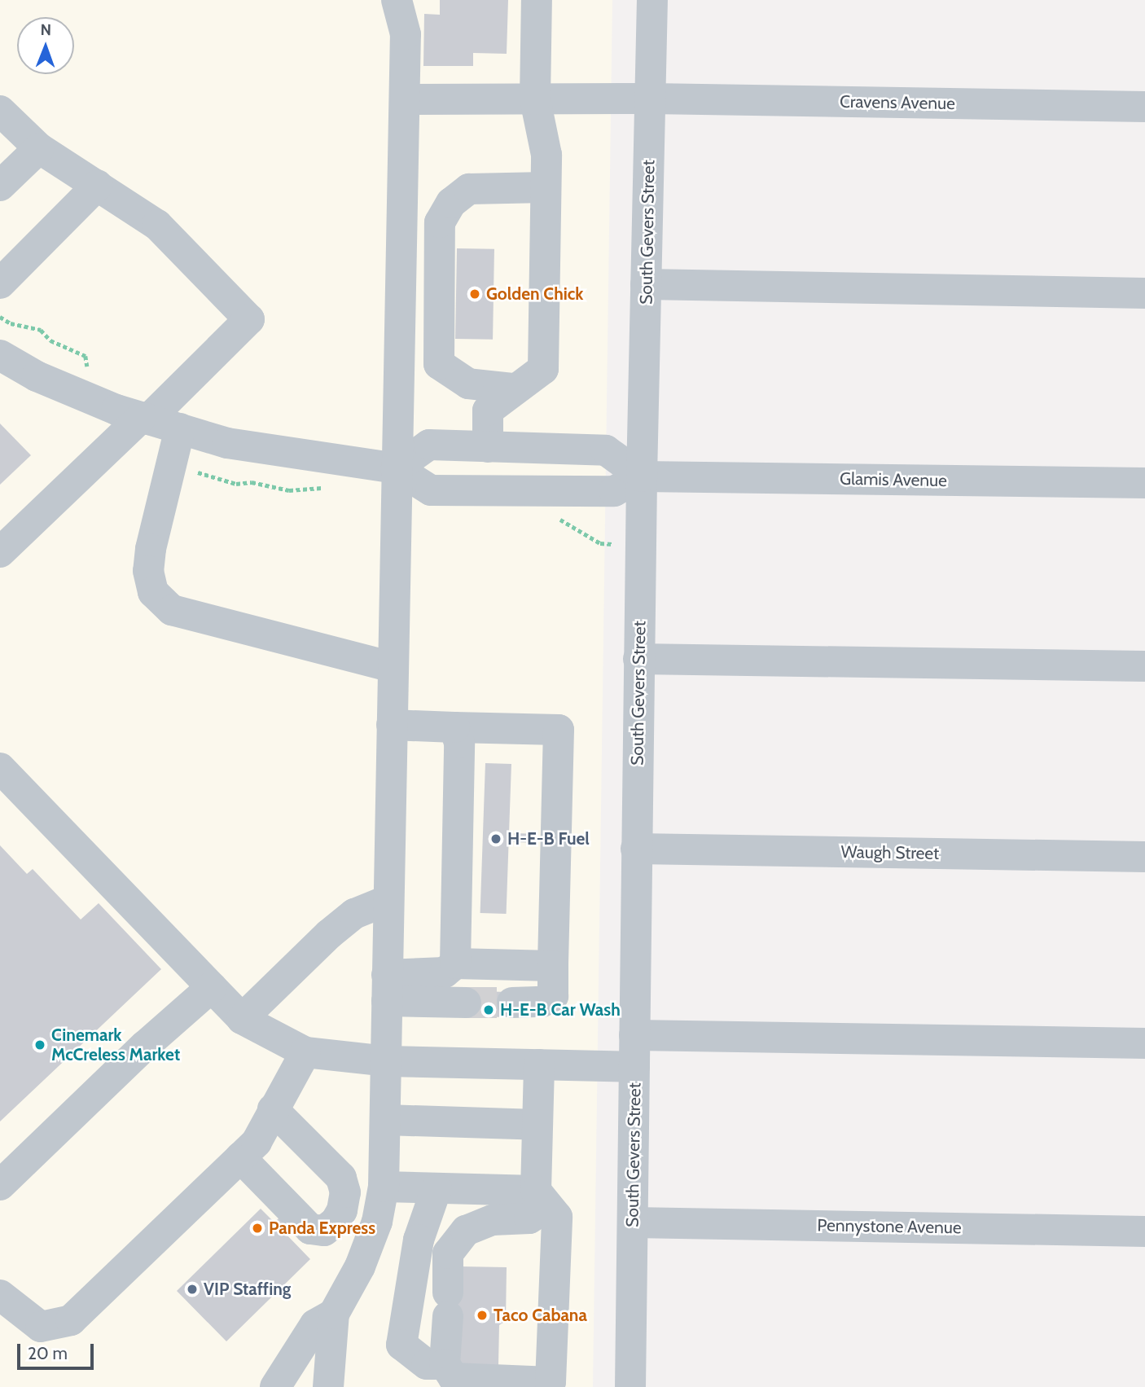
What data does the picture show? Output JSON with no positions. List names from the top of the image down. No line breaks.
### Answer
{"streets":{"street":["Cravens Avenue","South Gevers Street","Glamis Avenue","Waugh Street","Pennystone Avenue"]},"crossings":[["Cravens Avenue","South Gevers Street"],["South Gevers Street","Glamis Avenue"],["South Gevers Street","Waugh Street"],["South Gevers Street","Pennystone Avenue"]],"places":["Golden Chick","H-E-B Fuel","H-E-B Car Wash","Cinemark McCreless Market","Panda Express","VIP Staffing","Taco Cabana"],"scale_bar":"20 m","north":"top"}
